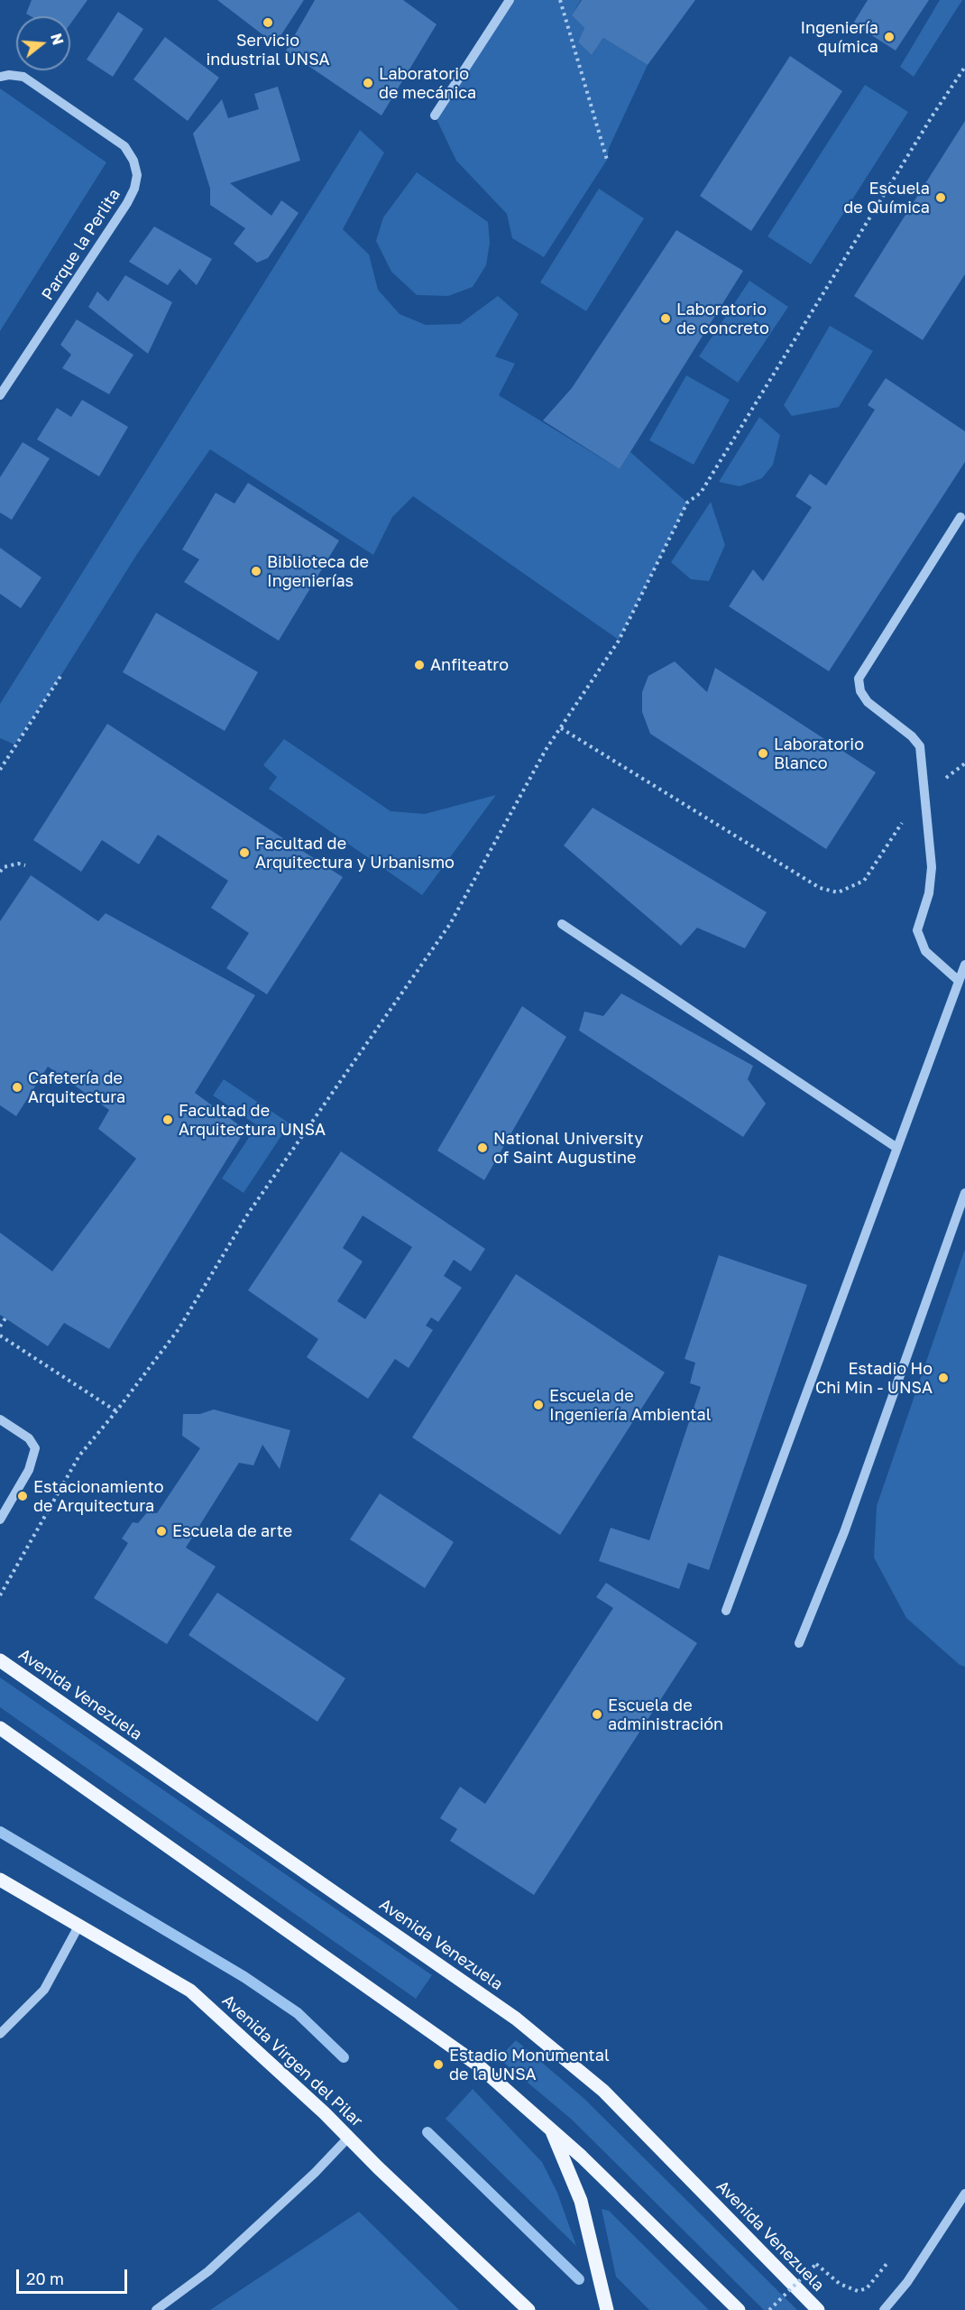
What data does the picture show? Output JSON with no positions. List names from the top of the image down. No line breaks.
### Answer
{"streets":{"main road":["Avenida Venezuela","Avenida Virgen del Pilar"],"street":["Parque la Perlita"]},"places":["Servicio industrial UNSA","Ingeniería química","Laboratorio de mecánica","Escuela de Química","Laboratorio de concreto","Biblioteca de Ingenierías","Anfiteatro","Laboratorio Blanco","Facultad de Arquitectura y Urbanismo","Cafetería de Arquitectura","Facultad de Arquitectura UNSA","National University of Saint Augustine","Estadio Ho Chi Min - UNSA","Escuela de Ingeniería Ambiental","Estacionamiento de Arquitectura","Escuela de arte","Escuela de administración","Estadio Monumental de la UNSA"],"scale_bar":"20 m","north":"right"}
